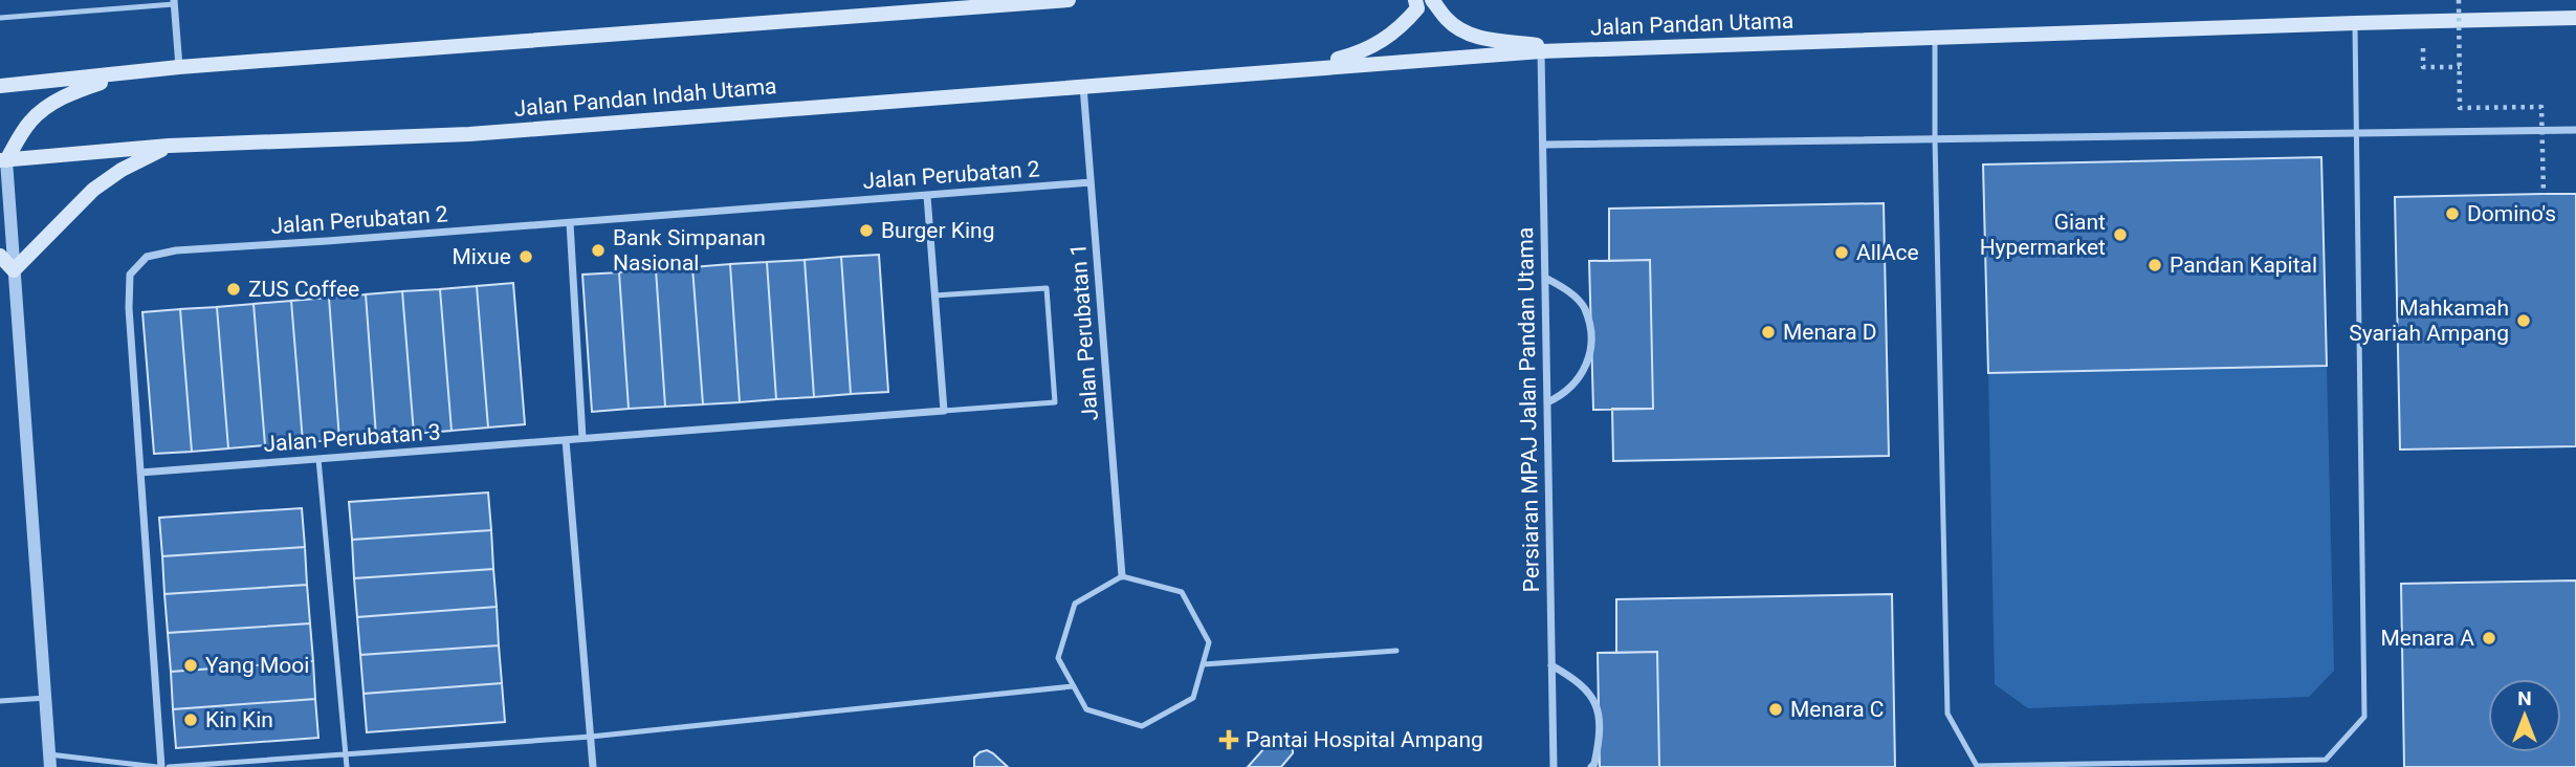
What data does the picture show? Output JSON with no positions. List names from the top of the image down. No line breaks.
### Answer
{"streets":{"main road":["Jalan Pandan Utama","Jalan Pandan Indah Utama"],"street":["Jalan Perubatan 2","Jalan Perubatan 1","Persiaran MPAJ Jalan Pandan Utama","Jalan Perubatan 3"]},"crossings":[["Jalan Pandan Utama","Jalan Pandan Indah Utama"],["Jalan Pandan Utama","Persiaran MPAJ Jalan Pandan Utama"],["Jalan Pandan Indah Utama","Jalan Perubatan 1"],["Jalan Perubatan 2","Jalan Perubatan 1"],["Jalan Perubatan 2","Jalan Perubatan 3"]],"places":{"other":["Domino's","Burger King","Giant Hypermarket","Bank Simpanan Nasional","AllAce","Mixue","Pandan Kapital","ZUS Coffee","Mahkamah Syariah Ampang","Menara D","Menara A","Yang Mooi","Menara C","Kin Kin"],"health":["Pantai Hospital Ampang"]},"north":"top"}
